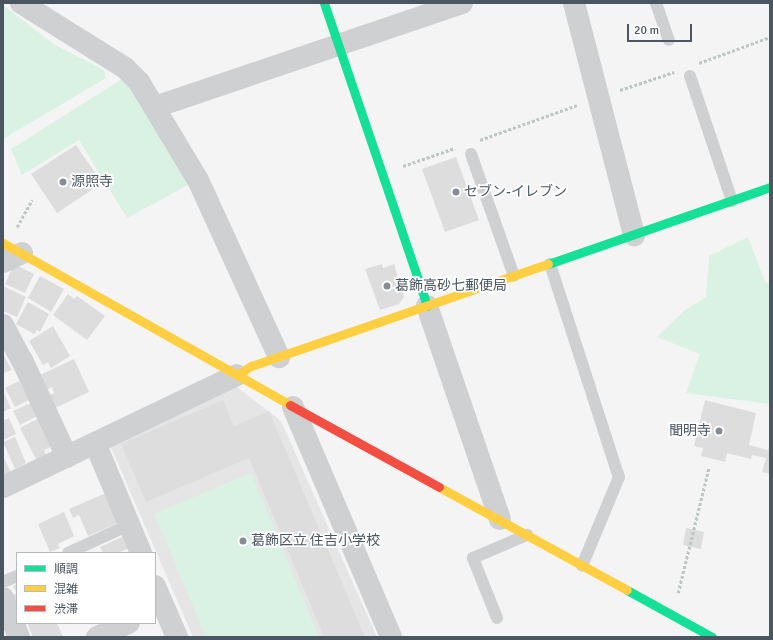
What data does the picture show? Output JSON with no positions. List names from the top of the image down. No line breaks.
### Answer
{"places":["源照寺","セブン-イレブン","葛飾高砂七郵便局","聞明寺","葛飾区立 住吉小学校"],"legend":["順調","混雑","渋滞"],"scale_bar":"20 m"}
